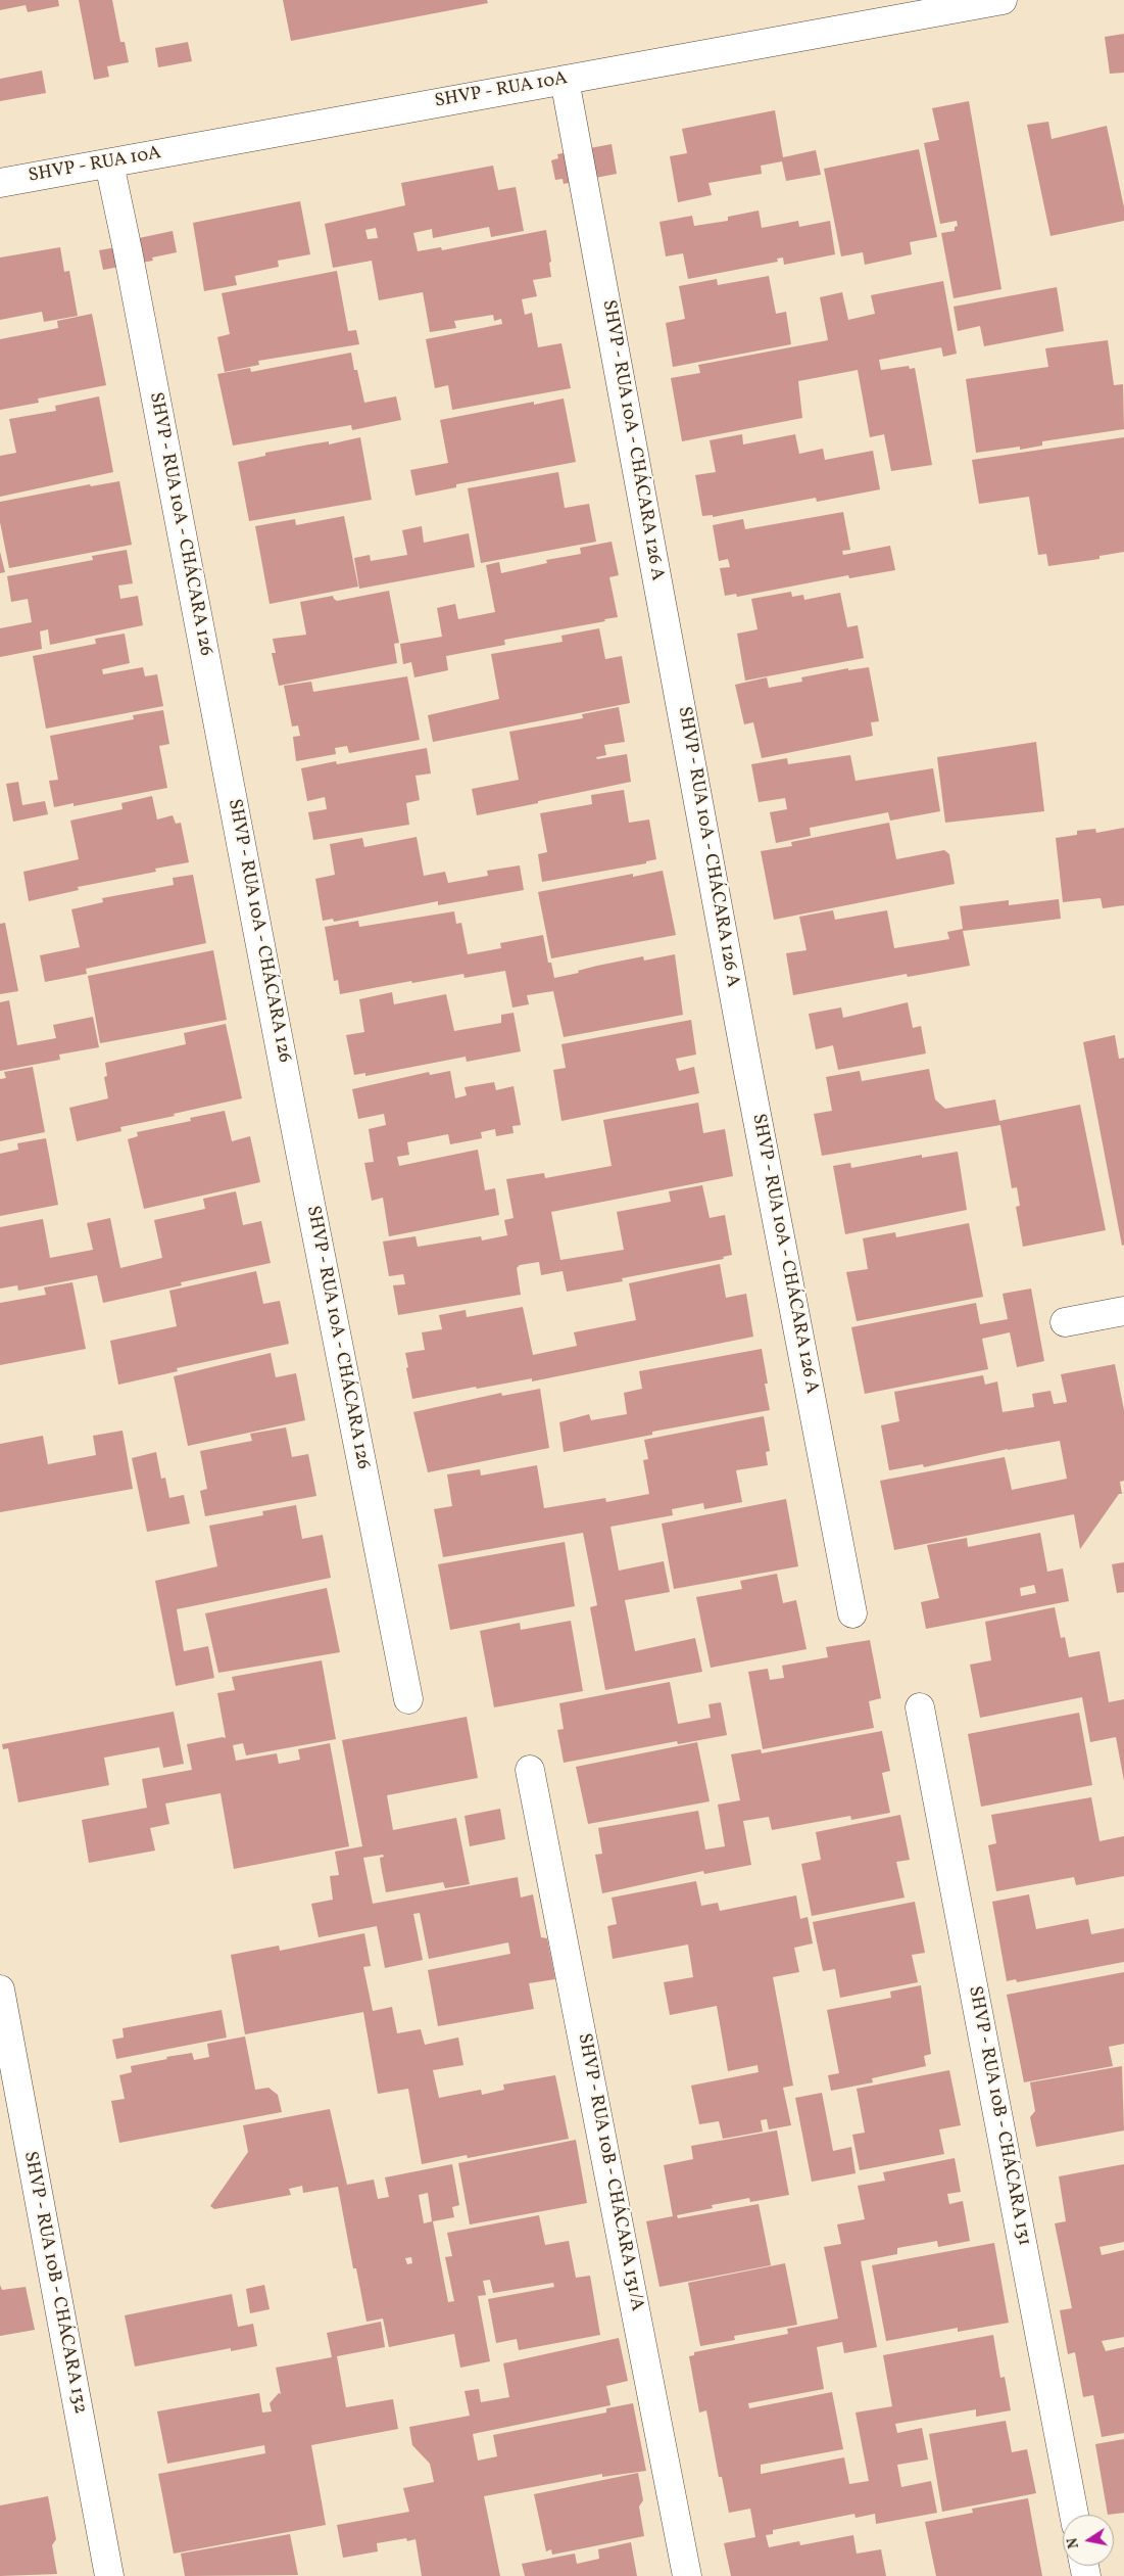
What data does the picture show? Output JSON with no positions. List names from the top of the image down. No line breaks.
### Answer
{"streets":{"street":["SHVP - RUA 10A","SHVP - RUA 10A - CHÁCARA 126 A","SHVP - RUA 10A - CHÁCARA 126","SHVP - RUA 10B - CHÁCARA 131","SHVP - RUA 10B - CHÁCARA 131/A","SHVP - RUA 10B - CHÁCARA 132"]},"crossings":[["SHVP - RUA 10A","SHVP - RUA 10A - CHÁCARA 126 A"],["SHVP - RUA 10A","SHVP - RUA 10A - CHÁCARA 126"]],"north":"left"}
